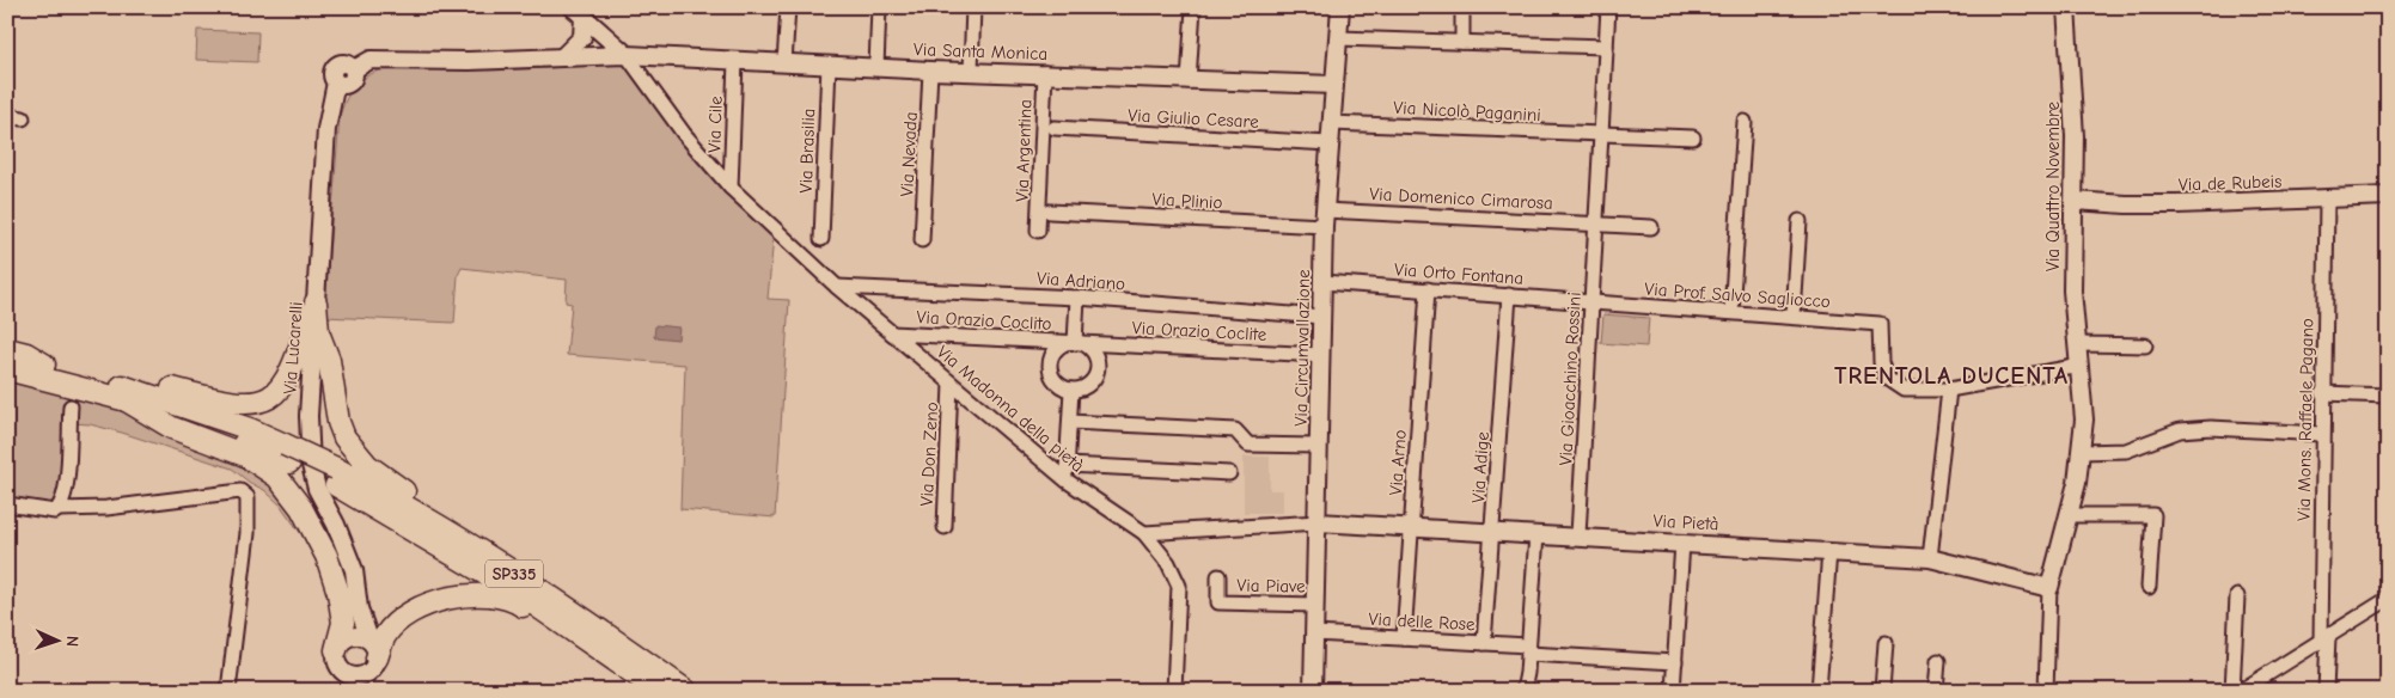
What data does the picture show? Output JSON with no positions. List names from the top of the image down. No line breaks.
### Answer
{"streets":{"highway":["SP335"],"street":["Via Santa Monica","Via Nicolò Paganini","Via Giulio Cesare","Via Cile","Via Brasilia","Via Argentina","Via Nevada","Via de Rubeis","Via Quattro Novembre","Via Domenico Cimarosa","Via Plinio","Via Orto Fontana","Via Adriano","Via Prof. Salvo Sagliocco","Via Orazio Coclito","Via Orazio Coclite","Via Lucarelli","Via Circumvallazione","Via Gioacchino Rossini","Via Madonna della pietà","Via Mons. Raffaele Pagano","Via Don Zeno","Via Arno","Via Adige","Via Pietà","Via Piave","Via delle Rose"]},"crossings":[["Via Santa Monica","Via Cile"],["Via Santa Monica","Via Brasilia"],["Via Santa Monica","Via Argentina"],["Via Santa Monica","Via Nevada"],["Via Santa Monica","Via Lucarelli"],["Via Santa Monica","Via Circumvallazione"],["Via Santa Monica","Via Madonna della pietà"],["Via Nicolò Paganini","Via Circumvallazione"],["Via Nicolò Paganini","Via Gioacchino Rossini"],["Via Giulio Cesare","Via Circumvallazione"],["Via Cile","Via Madonna della pietà"],["Via de Rubeis","Via Quattro Novembre"],["Via de Rubeis","Via Mons. Raffaele Pagano"],["Via Quattro Novembre","Via Pietà"],["Via Domenico Cimarosa","Via Plinio"],["Via Domenico Cimarosa","Via Circumvallazione"],["Via Domenico Cimarosa","Via Gioacchino Rossini"],["Via Plinio","Via Circumvallazione"],["Via Orto Fontana","Via Prof. Salvo Sagliocco"],["Via Orto Fontana","Via Circumvallazione"],["Via Orto Fontana","Via Gioacchino Rossini"],["Via Orto Fontana","Via Arno"],["Via Orto Fontana","Via Adige"],["Via Adriano","Via Circumvallazione"],["Via Adriano","Via Madonna della pietà"],["Via Prof. Salvo Sagliocco","Via Gioacchino Rossini"],["Via Orazio Coclito","Via Orazio Coclite"],["Via Orazio Coclito","Via Madonna della pietà"],["Via Orazio Coclite","Via Circumvallazione"],["Via Lucarelli","Via Madonna della pietà"],["Via Circumvallazione","Via Pietà"],["Via Circumvallazione","Via Piave"],["Via Circumvallazione","Via delle Rose"],["Via Gioacchino Rossini","Via Pietà"],["Via Madonna della pietà","Via Don Zeno"],["Via Arno","Via Pietà"],["Via Arno","Via delle Rose"],["Via Adige","Via Pietà"],["Via Adige","Via delle Rose"]],"districts":["TRENTOLA DUCENTA"],"north":"right"}
